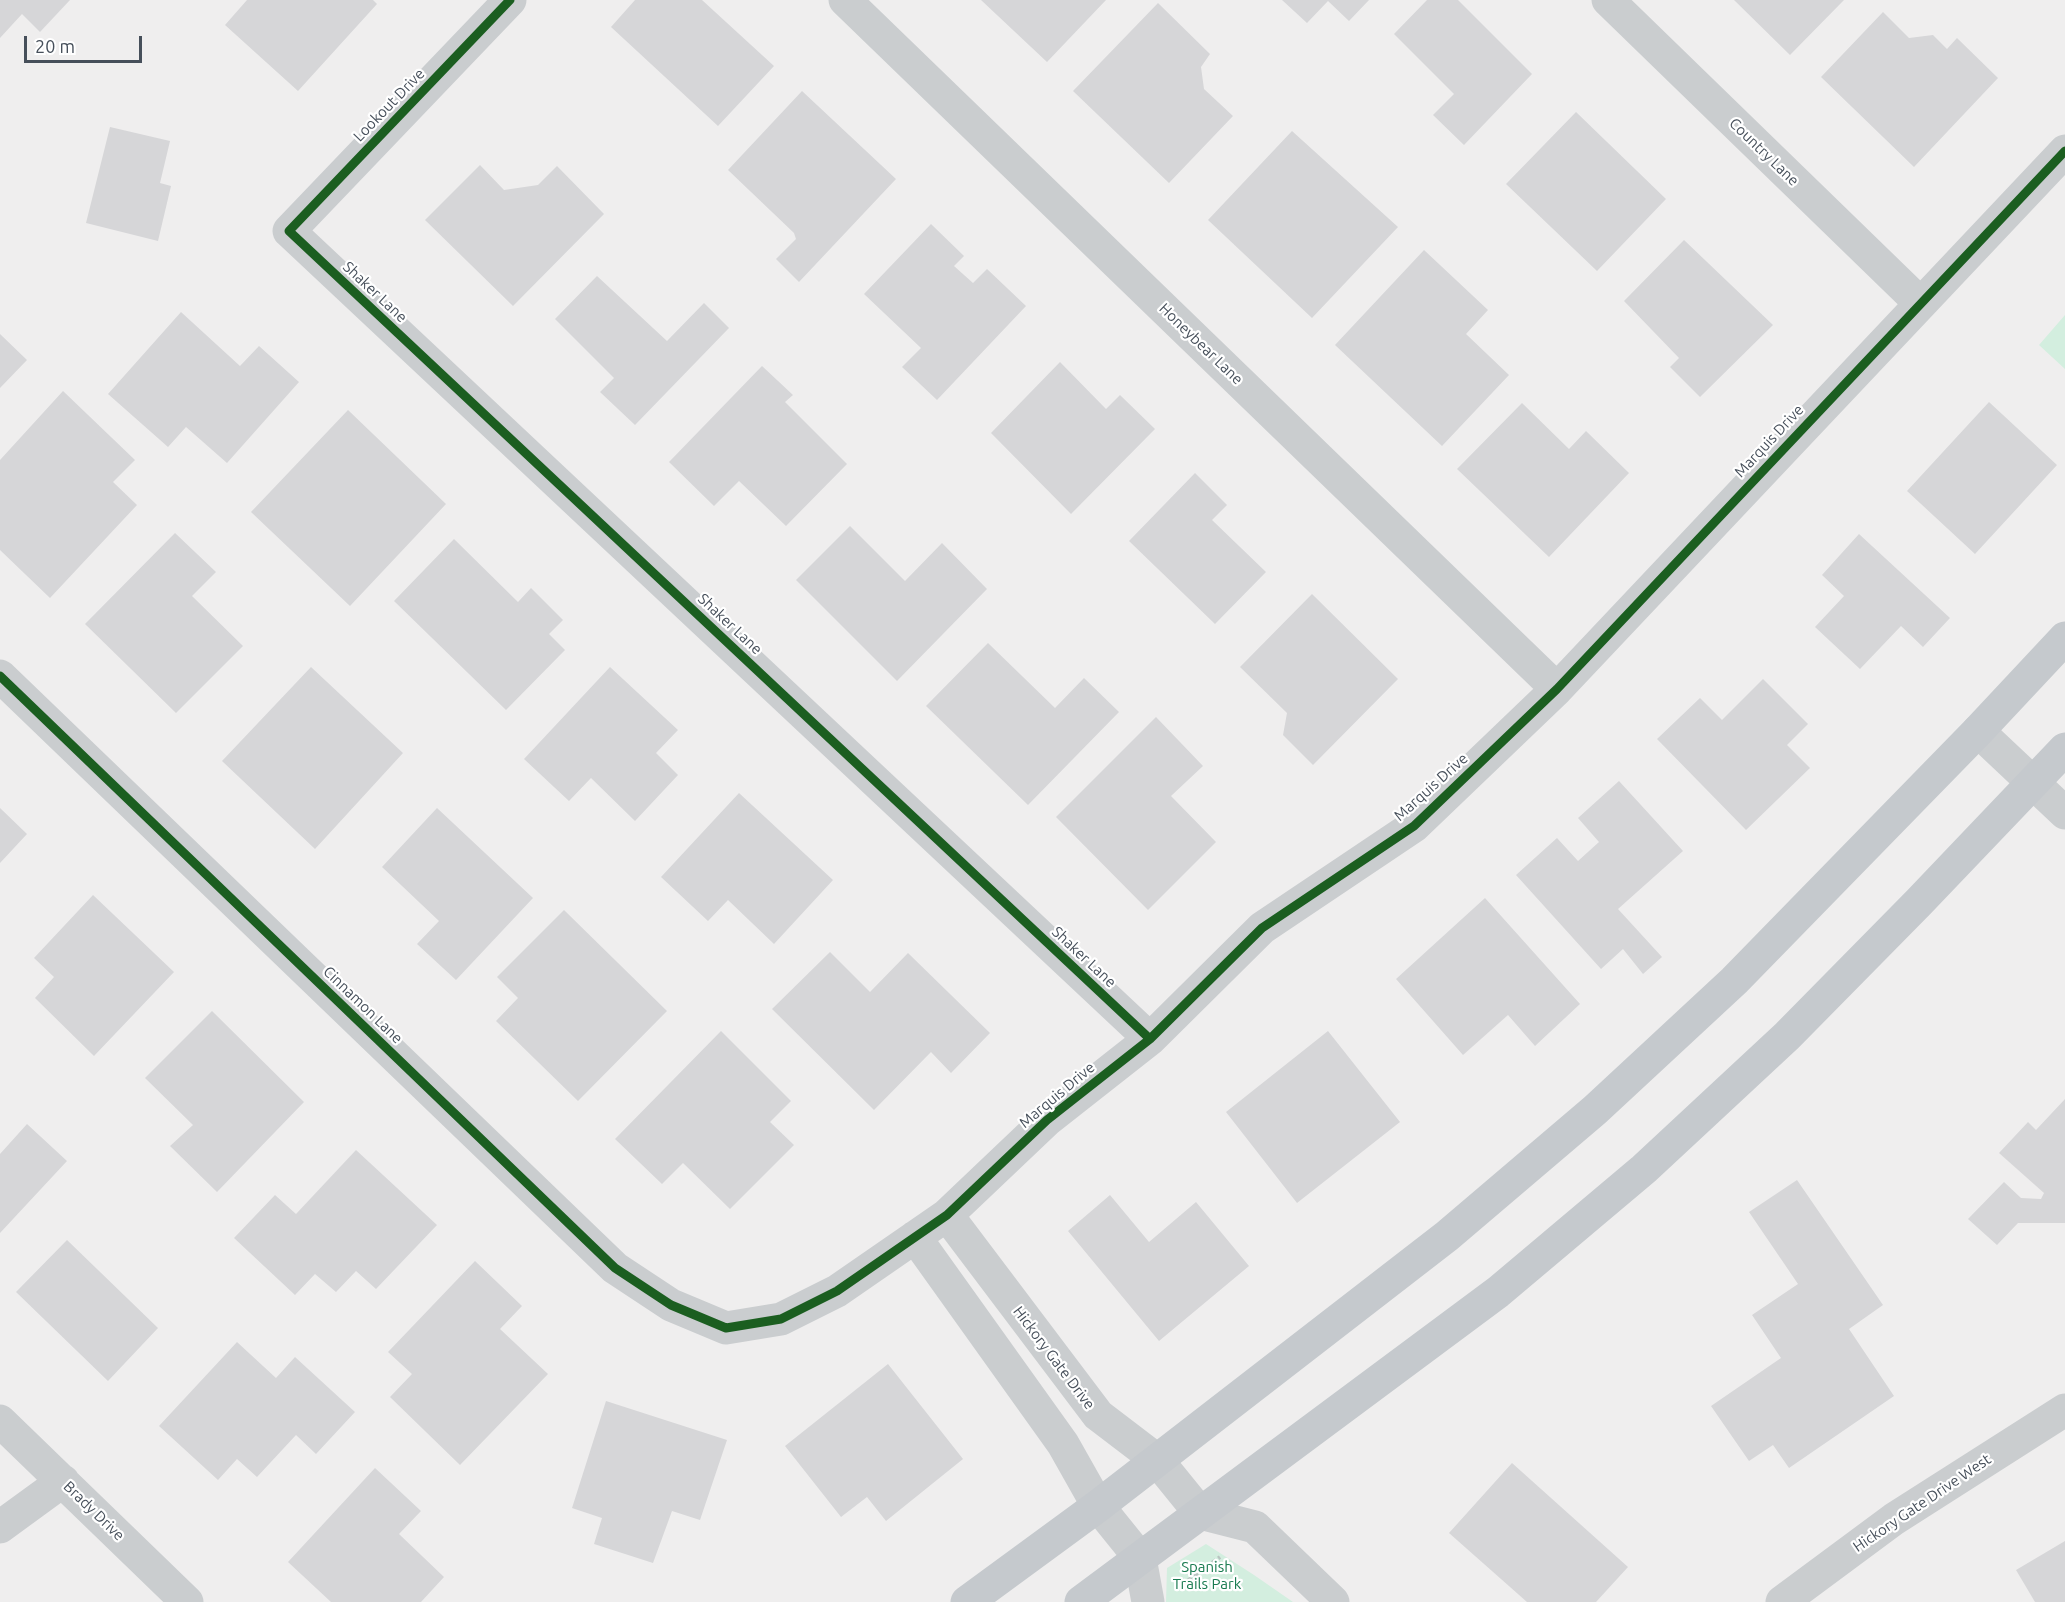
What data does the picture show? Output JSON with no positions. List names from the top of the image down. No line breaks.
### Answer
{"streets":{"street":["Lookout Drive","Country Lane","Shaker Lane","Honeybear Lane","Marquis Drive","Cinnamon Lane","Hickory Gate Drive","Hickory Gate Drive West","Brady Drive"]},"crossings":[["Lookout Drive","Shaker Lane"],["Country Lane","Marquis Drive"],["Shaker Lane","Marquis Drive"],["Honeybear Lane","Marquis Drive"],["Marquis Drive","Cinnamon Lane"],["Marquis Drive","Hickory Gate Drive"]],"parks":["Spanish Trails Park"],"scale_bar":"20 m"}
